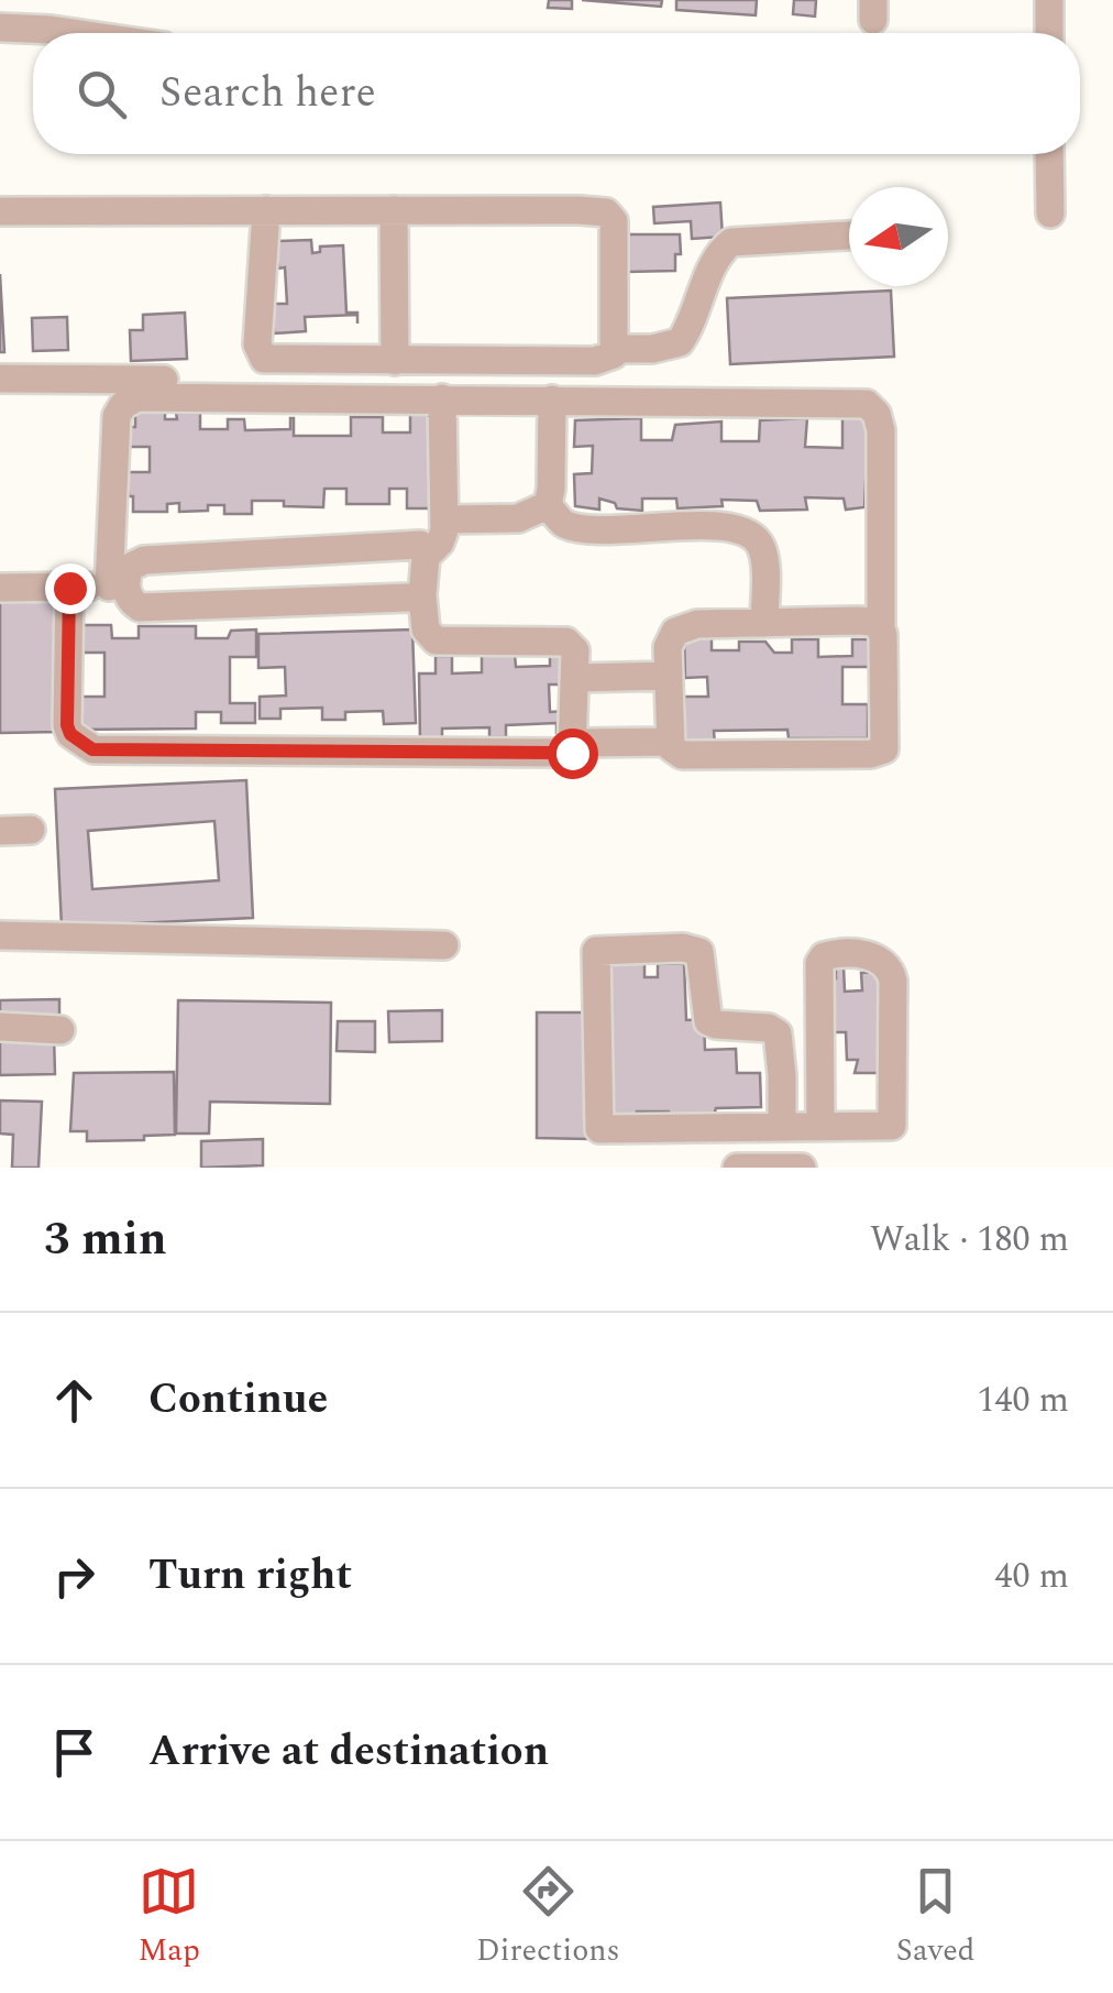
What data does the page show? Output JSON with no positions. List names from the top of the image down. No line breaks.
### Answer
{"north":"left","page":{"search":"Search here","heading":["3 min","Walk · 180 m"],"list":[["Continue","140 m"],["Turn right","40 m"],"Arrive at destination"],"nav":["Map","Directions","Saved"]}}
